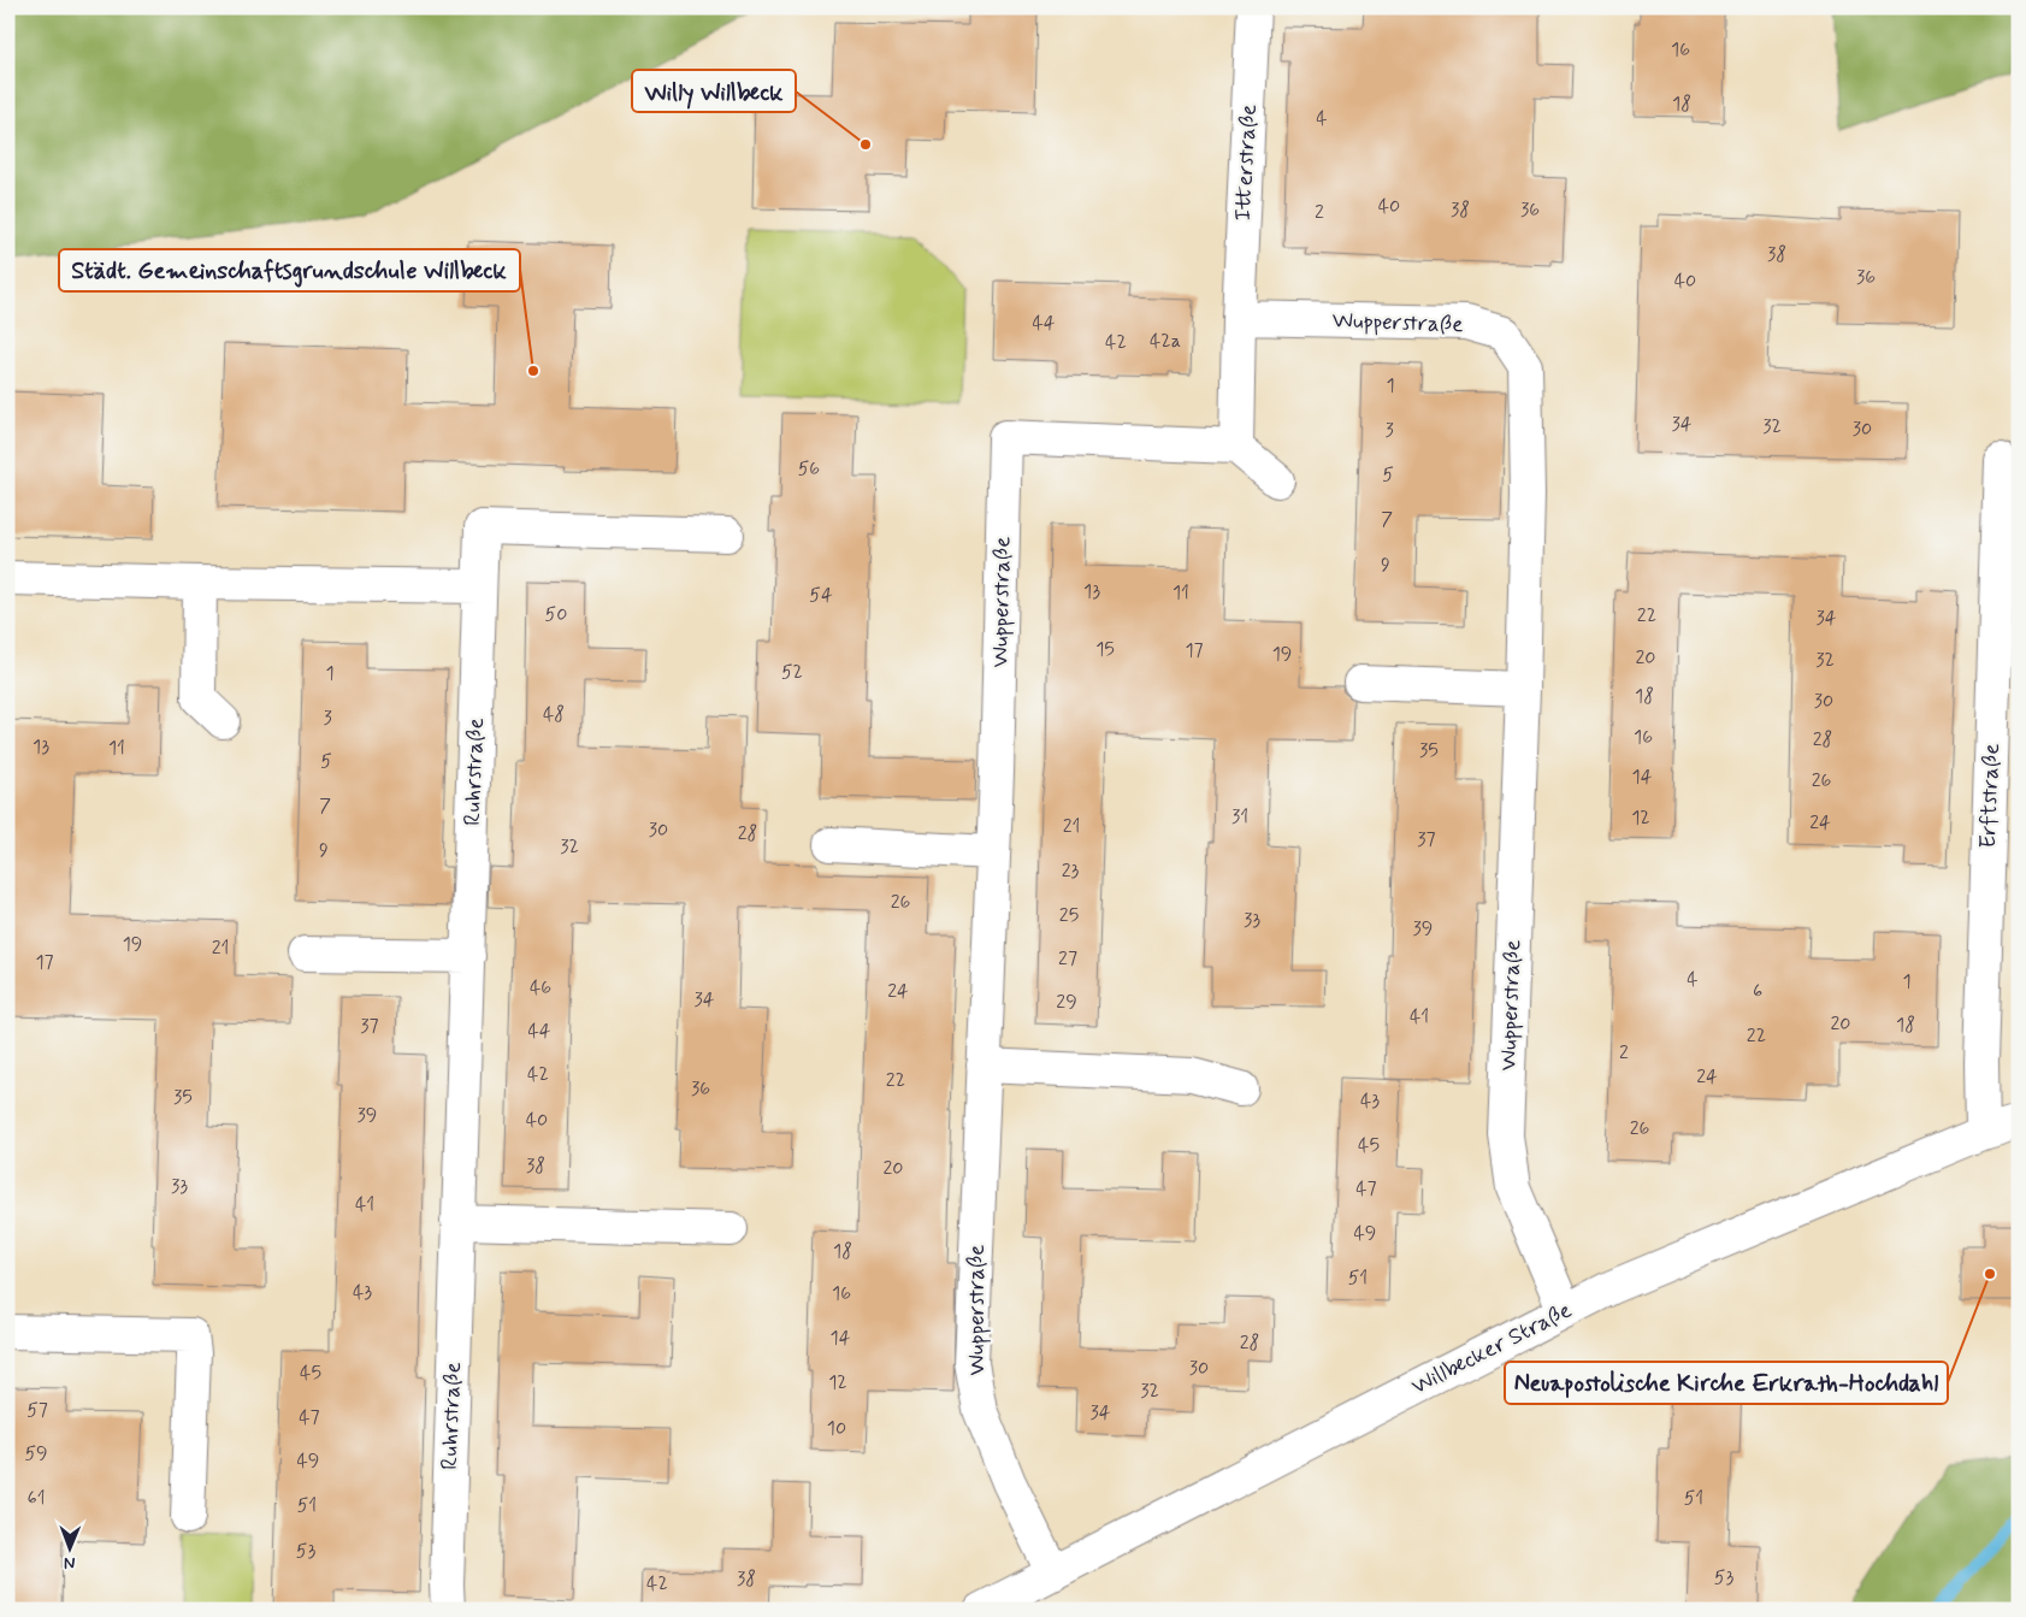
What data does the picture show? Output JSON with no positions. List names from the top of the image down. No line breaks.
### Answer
{"streets":{"street":["Itterstraße","Wupperstraße","Ruhrstraße","Erftstraße","Willbecker Straße"]},"crossings":[["Itterstraße","Wupperstraße"],["Wupperstraße","Willbecker Straße"],["Erftstraße","Willbecker Straße"]],"places":["Willy Willbeck","Städt. Gemeinschaftsgrundschule Willbeck","Neuapostolische Kirche Erkrath-Hochdahl"],"house_numbers":["16","18","4","40","38","36","2","38","36","40","44","42a","42","1","34","32","30","3","56","5","7","9","13","11","54","50","22","34","15","17","19","20","32","52","1","18","30","48","3","16","28","13","11","35","5","14","26","7","31","12","24","21","30","28","37","32","9","23","26","25","33","39","19","21","27","17","4","1","46","24","6","34","29","41","20","18","37","44","22","2","42","24","22","36","35","43","39","40","26","45","38","20","33","47","41","49","18","51","43","16","14","28","30","45","12","32","57","34","47","10","59","49","61","51","51","53","53","38","42"],"north":"bottom"}
